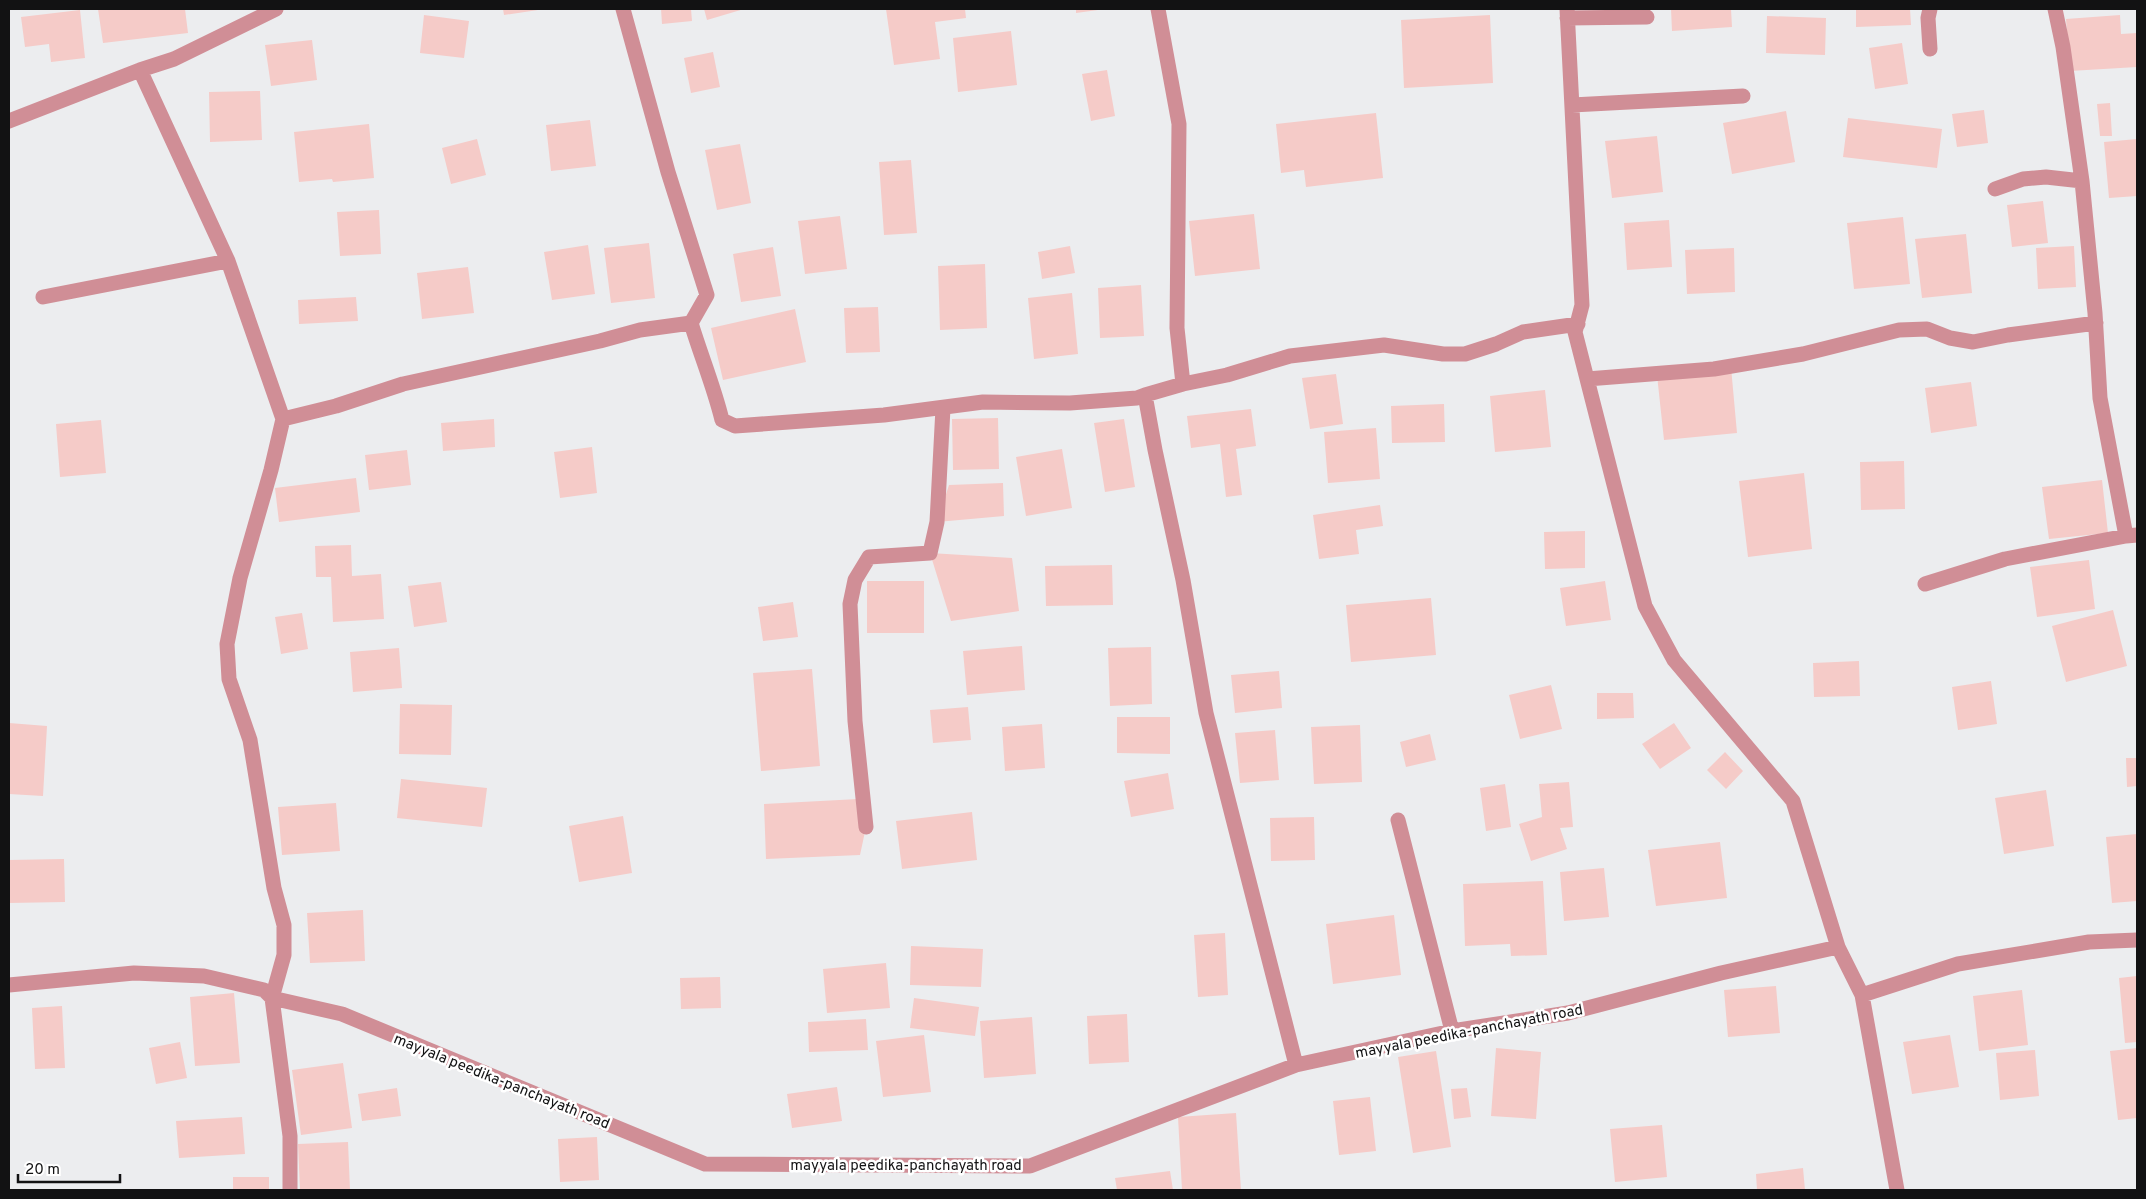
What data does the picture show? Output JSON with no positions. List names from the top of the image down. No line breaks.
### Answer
{"streets":{"street":["mayyala peedika-panchayath road"]},"scale_bar":"20 m"}
